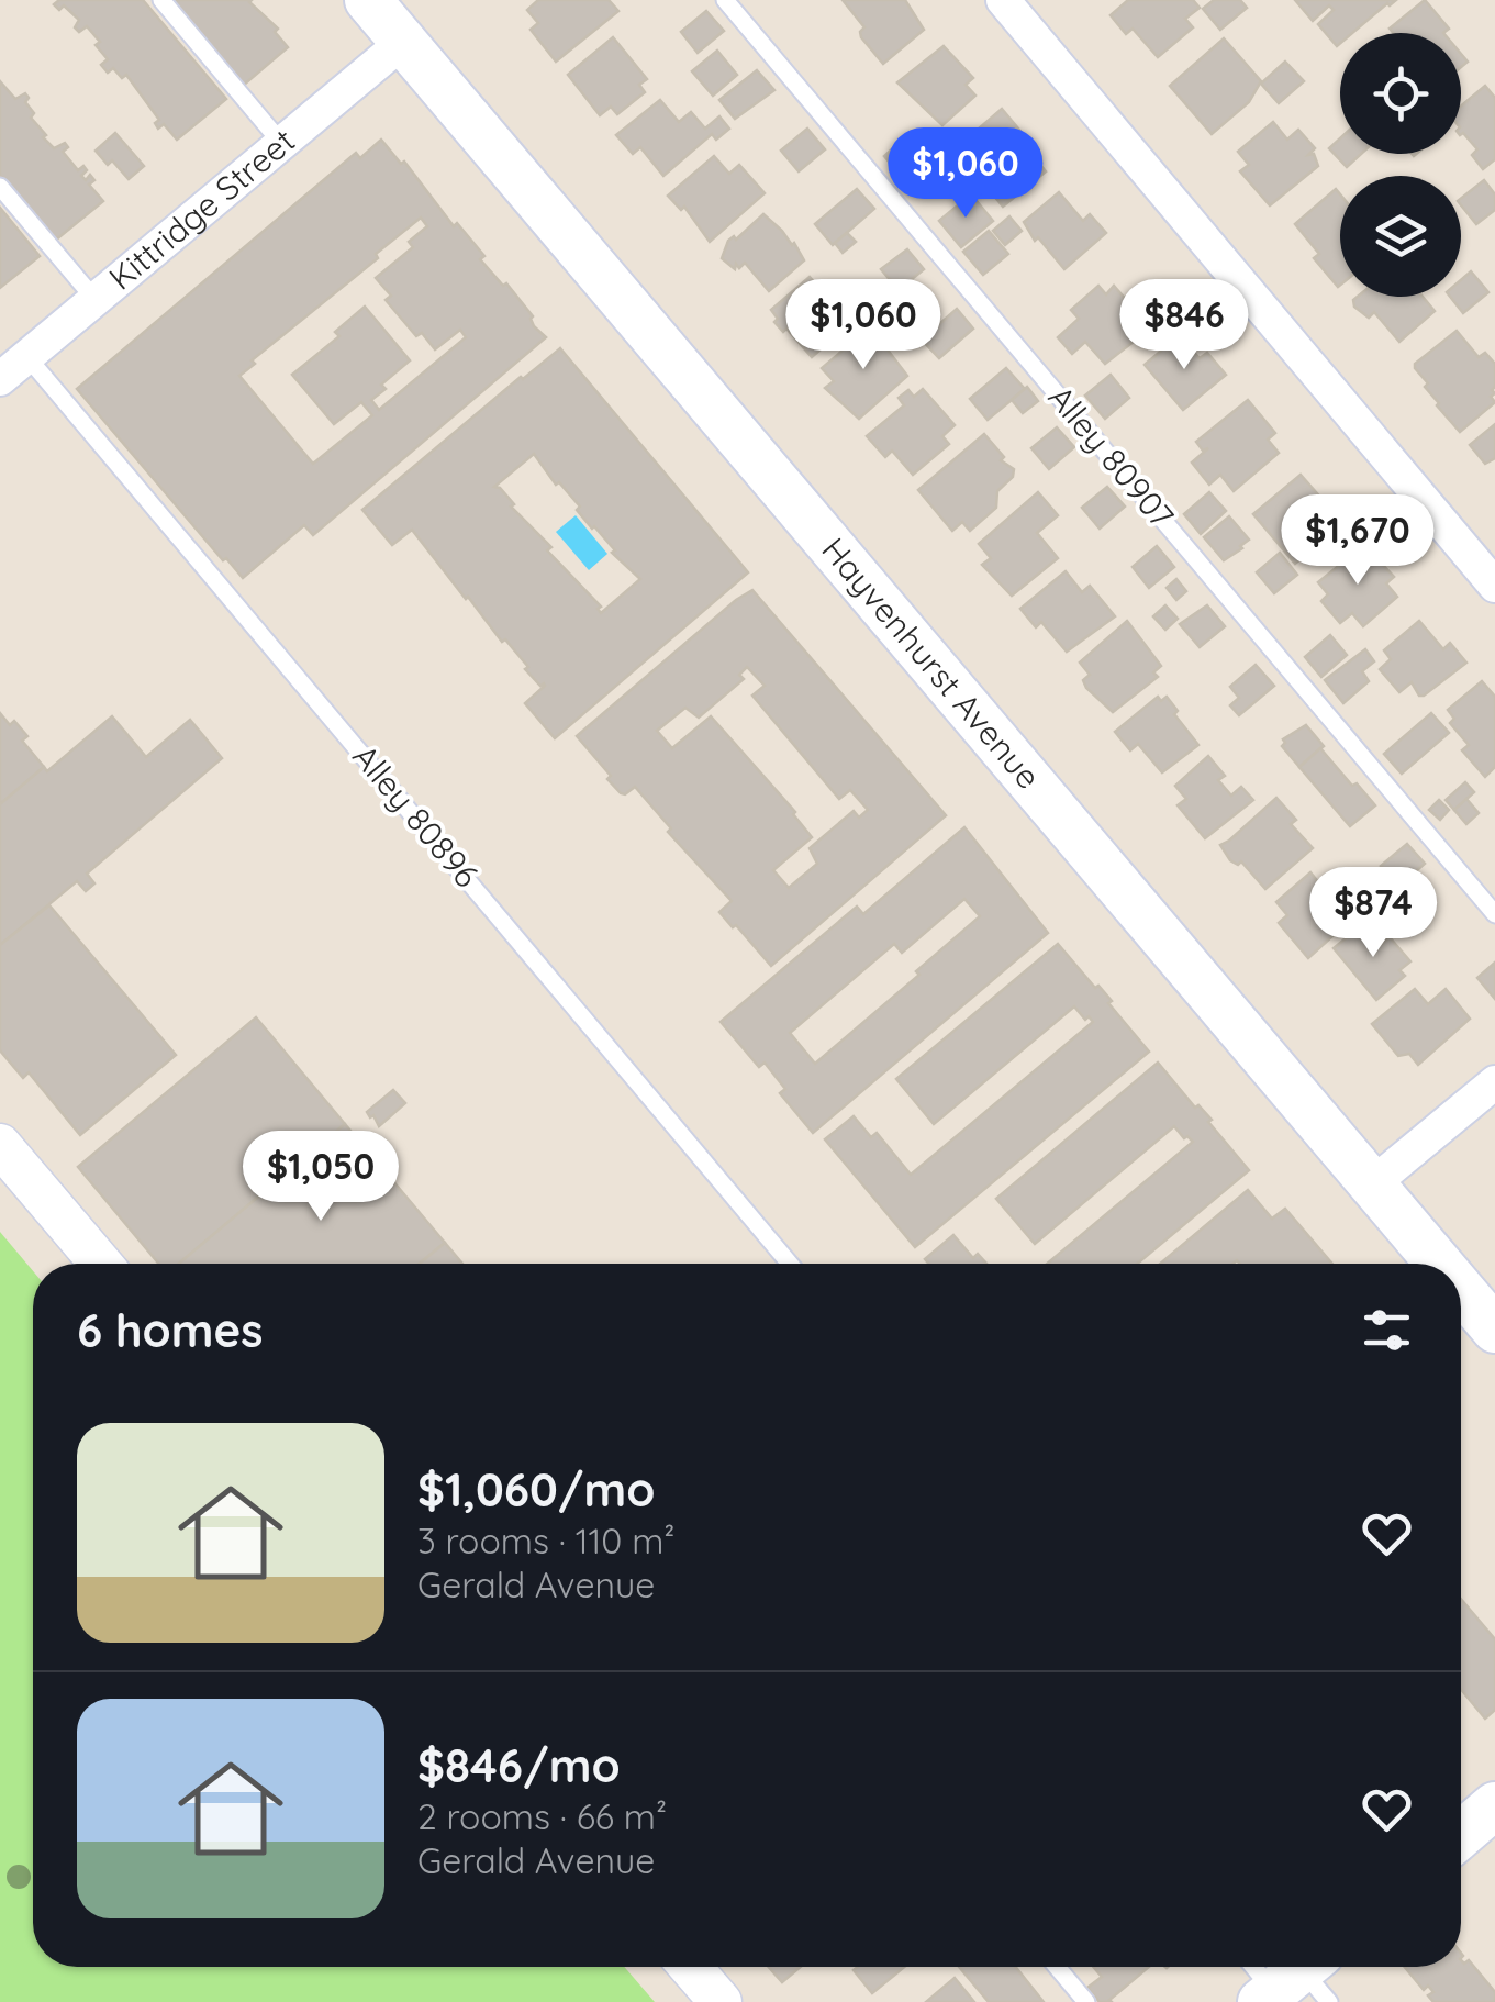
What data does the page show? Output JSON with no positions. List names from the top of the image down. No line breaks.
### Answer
{"streets":{"main road":["Hayvenhurst Avenue"],"street":["Kittridge Street"],"lane":["Alley 80907","Alley 80896"]},"crossings":[["Kittridge Street","Hayvenhurst Avenue"],["Kittridge Street","Alley 80896"]],"page":{"price":["$1,060","$1,060","$846","$1,670","$874","$1,050"],"heading":"6 homes","list":[{"name":"$1,060/mo","note":"3 rooms · 110 m² · Gerald Avenue"},{"name":"$846/mo","note":"2 rooms · 66 m² · Gerald Avenue"}]}}
